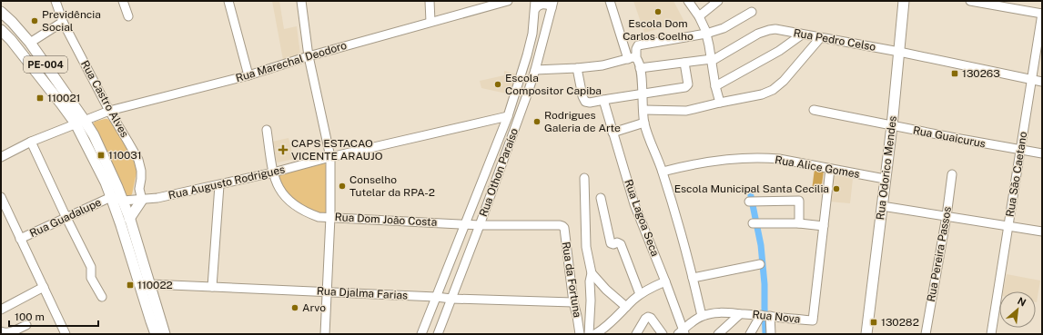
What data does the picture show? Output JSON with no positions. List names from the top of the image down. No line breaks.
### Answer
{"streets":{"main road":["PE-004","Rua Odorico Mendes"],"street":["Rua Pedro Celso","Rua Marechal Deodoro","Rua Castro Alves","Rua Guaicurus","Rua Alice Gomes","Rua Othon Paraíso","Rua São Caetano","Rua Augusto Rodrigues","Rua Guadalupe","Rua Lagoa Seca","Rua Dom João Costa","Rua Pereira Passos","Rua da Fortuna","Rua Djalma Farias","Rua Nova"]},"crossings":[["Rua Pedro Celso","Rua Odorico Mendes"],["Rua Pedro Celso","Rua São Caetano"],["Rua Marechal Deodoro","PE-004"],["Rua Marechal Deodoro","Rua Castro Alves"],["PE-004","Rua Augusto Rodrigues"],["PE-004","Rua Guadalupe"],["PE-004","Rua Djalma Farias"],["Rua Castro Alves","Rua Augusto Rodrigues"],["Rua Guaicurus","Rua Odorico Mendes"],["Rua Guaicurus","Rua São Caetano"],["Rua Alice Gomes","Rua Odorico Mendes"],["Rua Othon Paraíso","Rua Augusto Rodrigues"],["Rua Othon Paraíso","Rua Dom João Costa"],["Rua Othon Paraíso","Rua Djalma Farias"],["Rua Augusto Rodrigues","Rua Guadalupe"],["Rua Augusto Rodrigues","Rua Dom João Costa"],["Rua Lagoa Seca","Rua Nova"],["Rua Dom João Costa","Rua da Fortuna"],["Rua da Fortuna","Rua Djalma Farias"]],"places":{"other":["Escola Dom Carlos Coelho","Previdência Social","Escola Compositor Capiba","Rodrigues Galeria de Arte","Conselho Tutelar da RPA-2","Escola Municipal Santa Cecilia","Arvo"],"transit":["130263","110021","110031","110022","130282"],"health":["CAPS ESTACAO VICENTE ARAUJO"]},"scale_bar":"100 m","north":"top right"}
